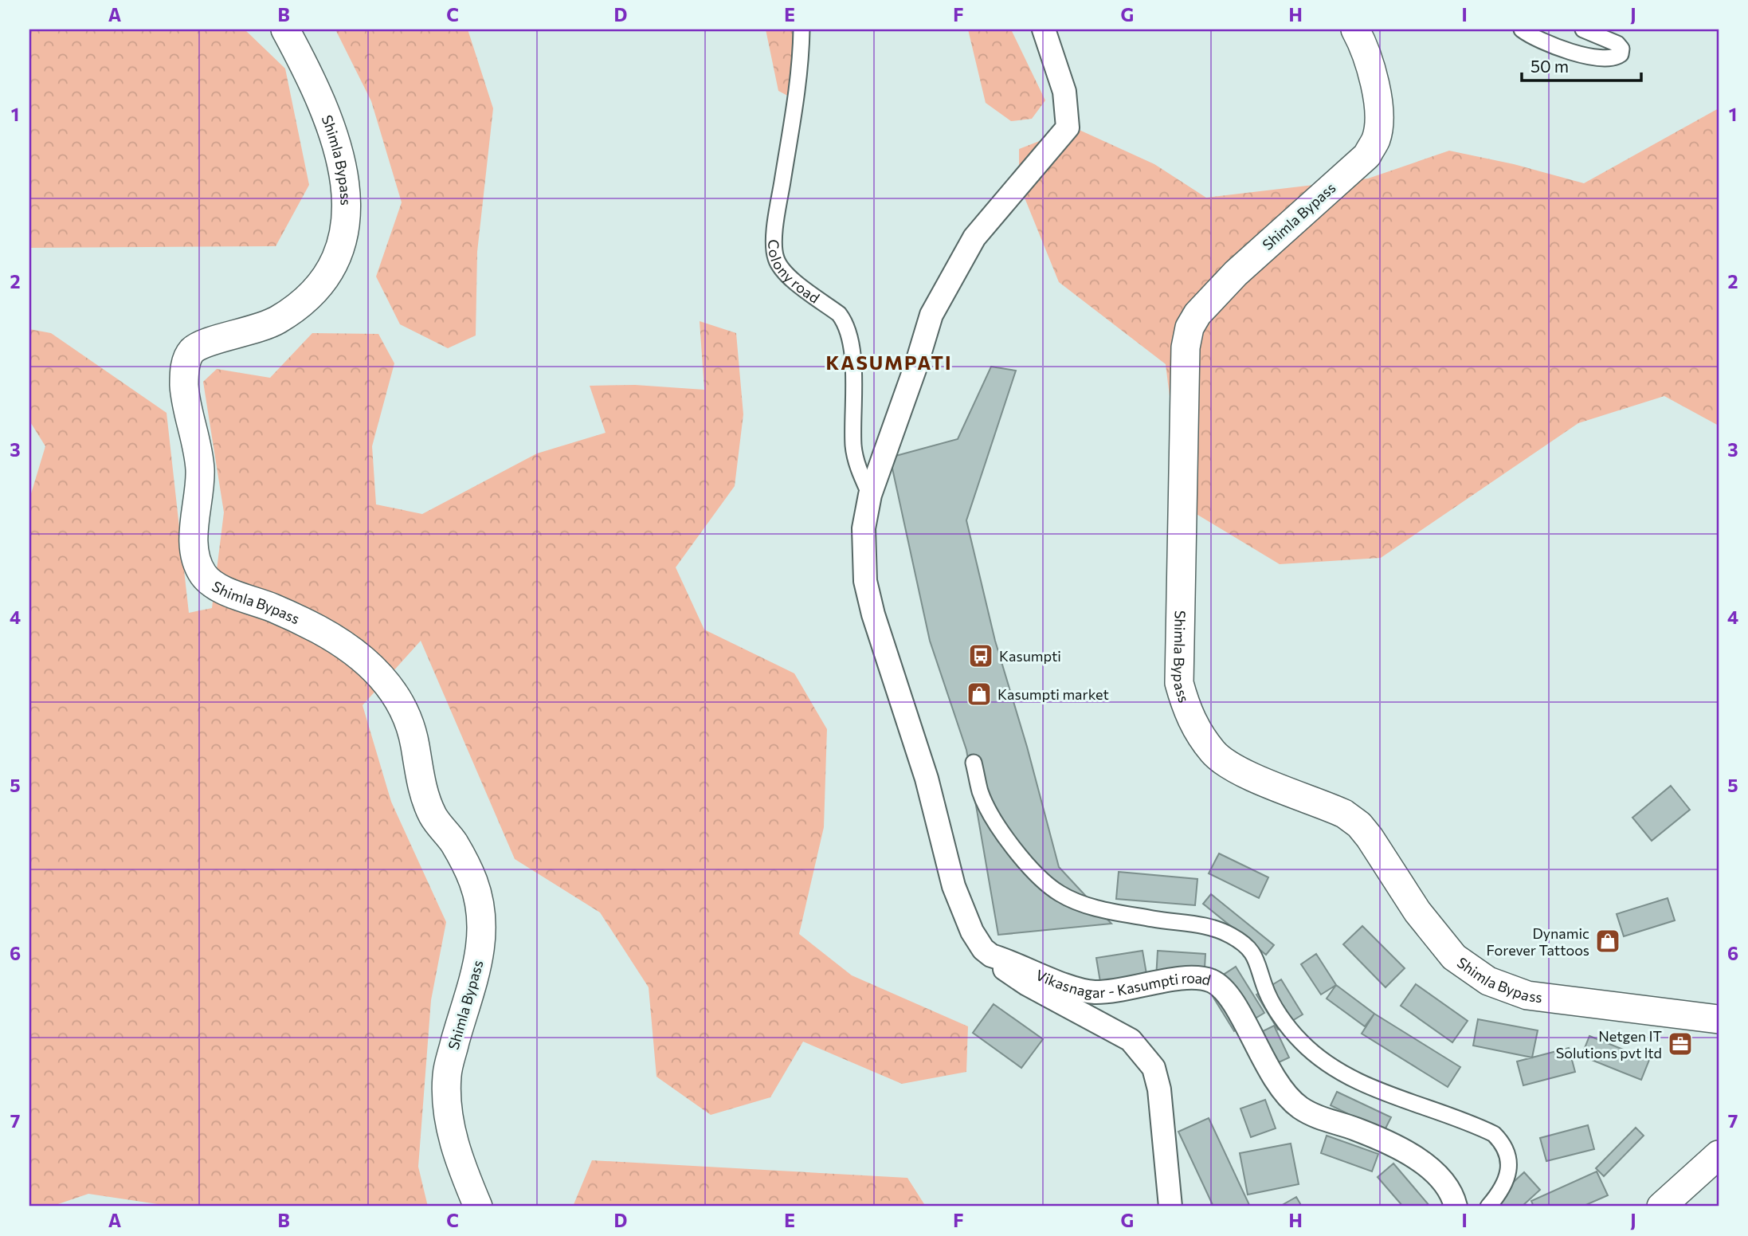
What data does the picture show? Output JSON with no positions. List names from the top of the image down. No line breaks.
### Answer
{"streets":{"highway":["Shimla Bypass"],"street":["Colony road","Vikasnagar - Kasumpti road"]},"crossings":[["Colony road","Vikasnagar - Kasumpti road"]],"districts":["KASUMPATI"],"places":{"bus stop":["Kasumpti"],"shop":["Kasumpti market","Dynamic Forever Tattoos"],"office":["Netgen IT Solutions pvt ltd"]},"scale_bar":"50 m","grid":{"columns":["A","B","C","D","E","F","G","H","I","J"],"rows":["1","2","3","4","5","6","7"]}}
